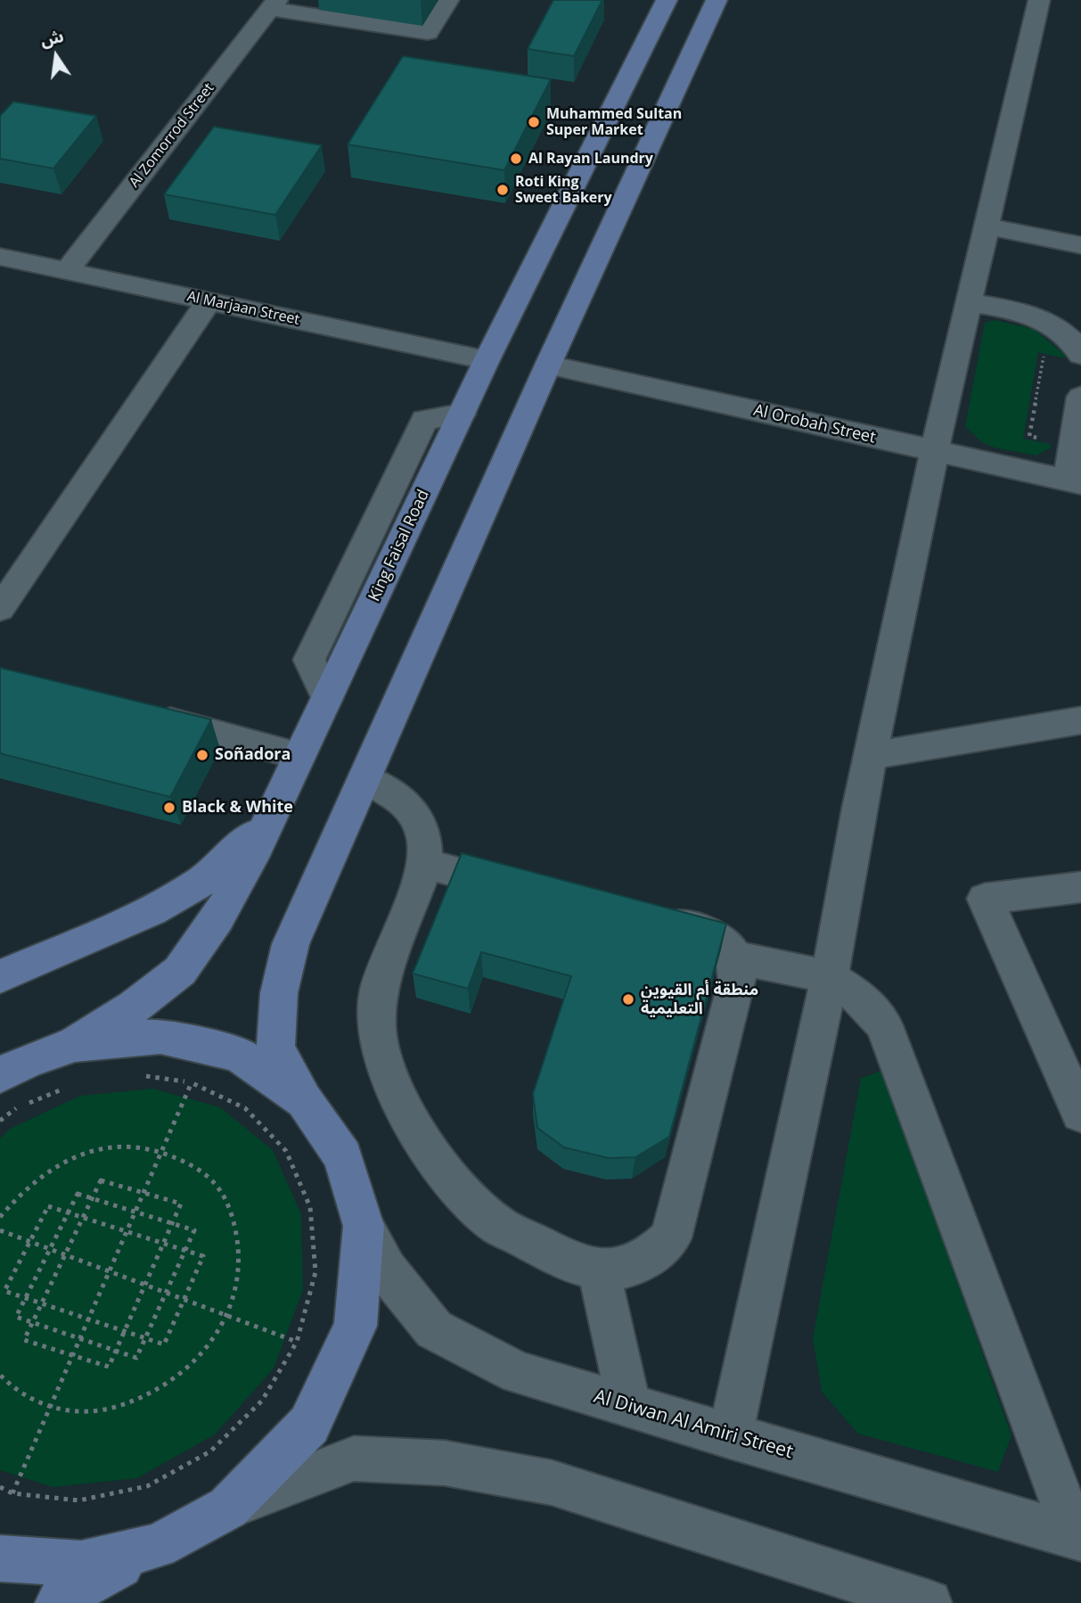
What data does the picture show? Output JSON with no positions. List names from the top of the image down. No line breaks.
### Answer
{"streets":{"street":["Al Zomorrod Street","Al Marjaan Street","Al Orobah Street","Al Diwan Al Amiri Street"]},"crossings":[["Al Zomorrod Street","Al Marjaan Street"]],"places":["Muhammed Sultan Super Market","Al Rayan Laundry","Roti King Sweet Bakery","Soñadora","Black & White","منطقة أم القيوين التعليمية"],"north":"top"}
